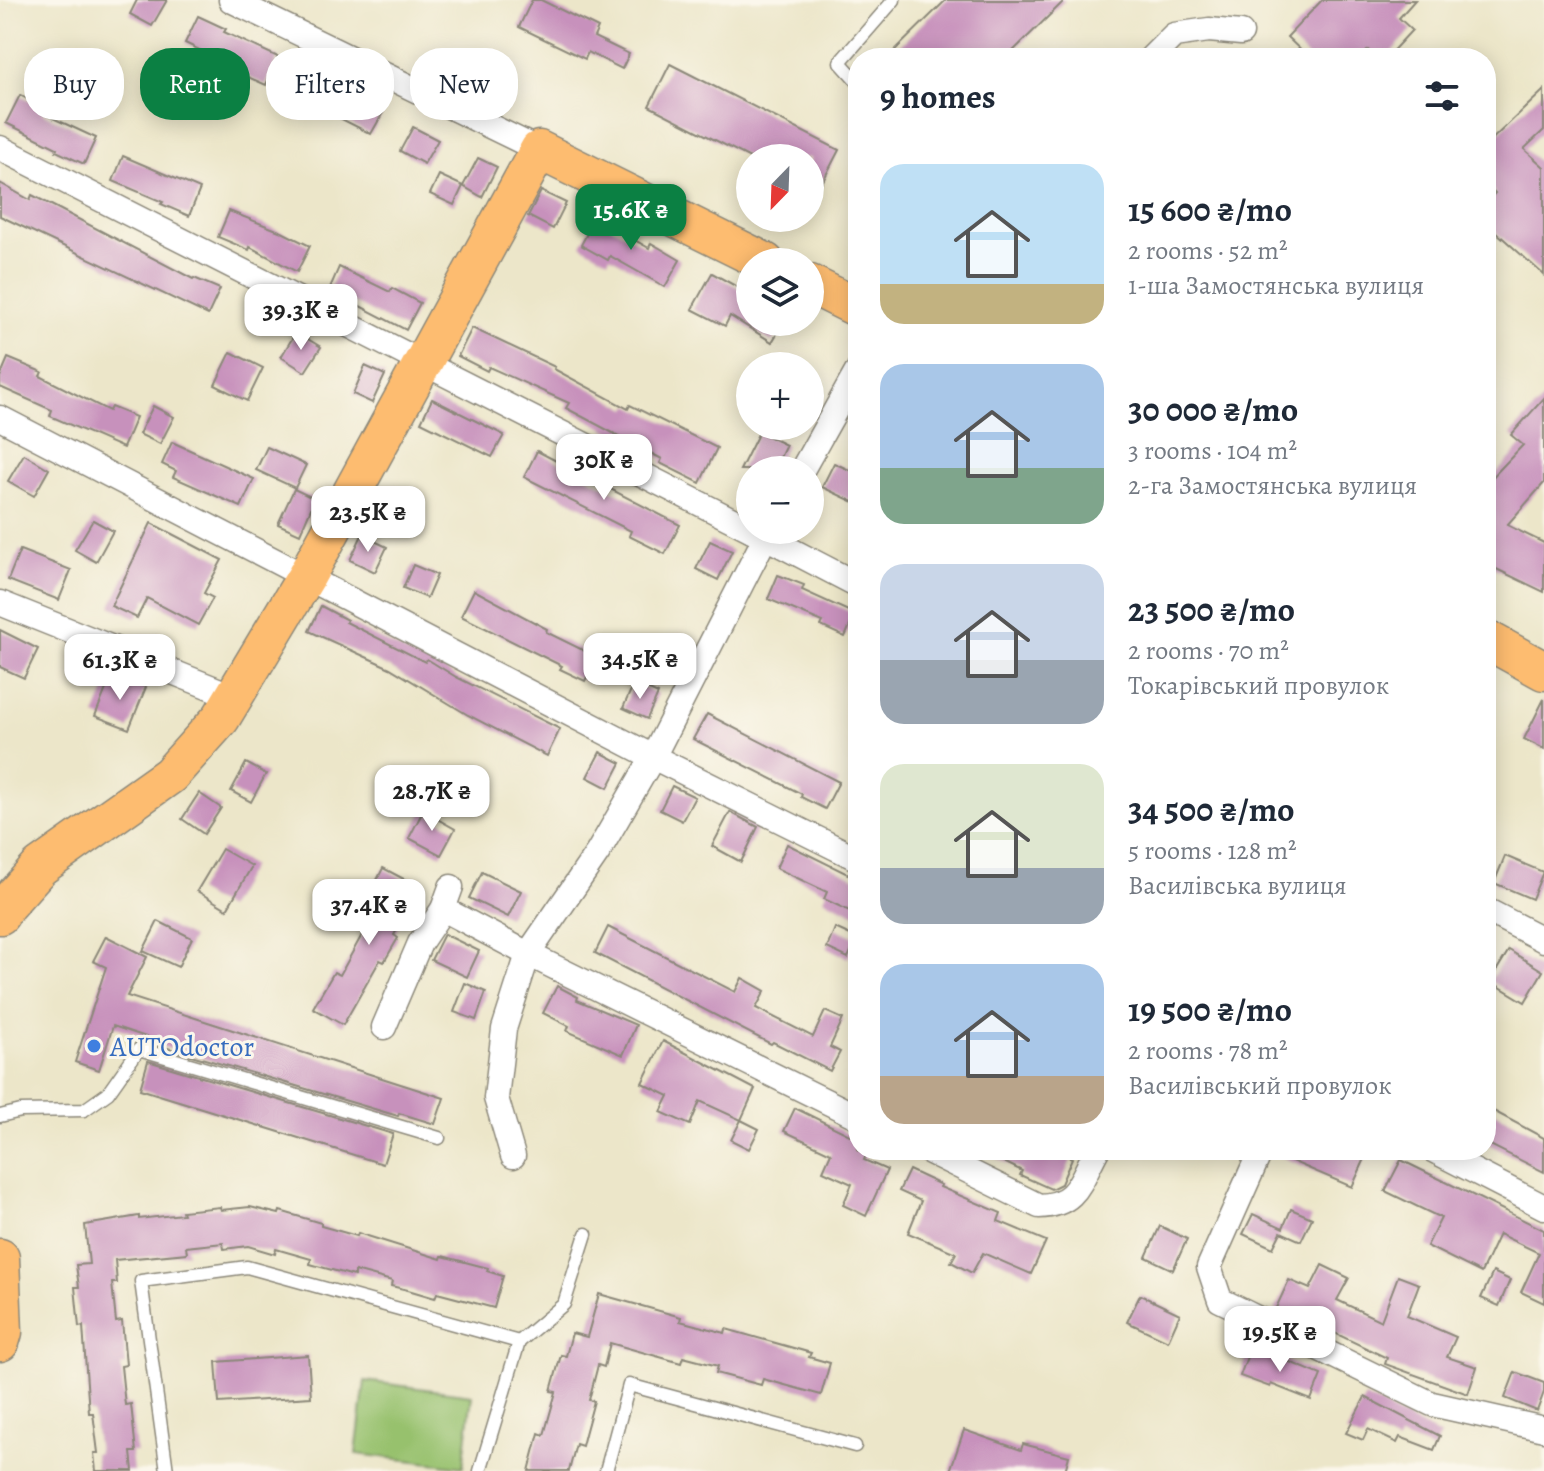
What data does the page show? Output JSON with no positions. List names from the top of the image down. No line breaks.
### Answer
{"places":["AUTOdoctor"],"north":"bottom left","page":{"chip":["Buy","Rent","Filters","New"],"heading":"9 homes","map_buttons":["+","−"],"list":[{"name":"15 600 ₴/mo","note":"2 rooms · 52 m² · 1-ша Замостянська вулиця"},{"name":"30 000 ₴/mo","note":"3 rooms · 104 m² · 2-га Замостянська вулиця"},{"name":"23 500 ₴/mo","note":"2 rooms · 70 m² · Токарівський провулок"},{"name":"34 500 ₴/mo","note":"5 rooms · 128 m² · Василівська вулиця"},{"name":"19 500 ₴/mo","note":"2 rooms · 78 m² · Василівський провулок"}],"price":["15.6K ₴","39.3K ₴","30K ₴","23.5K ₴","34.5K ₴","61.3K ₴","28.7K ₴","37.4K ₴","19.5K ₴"]}}
